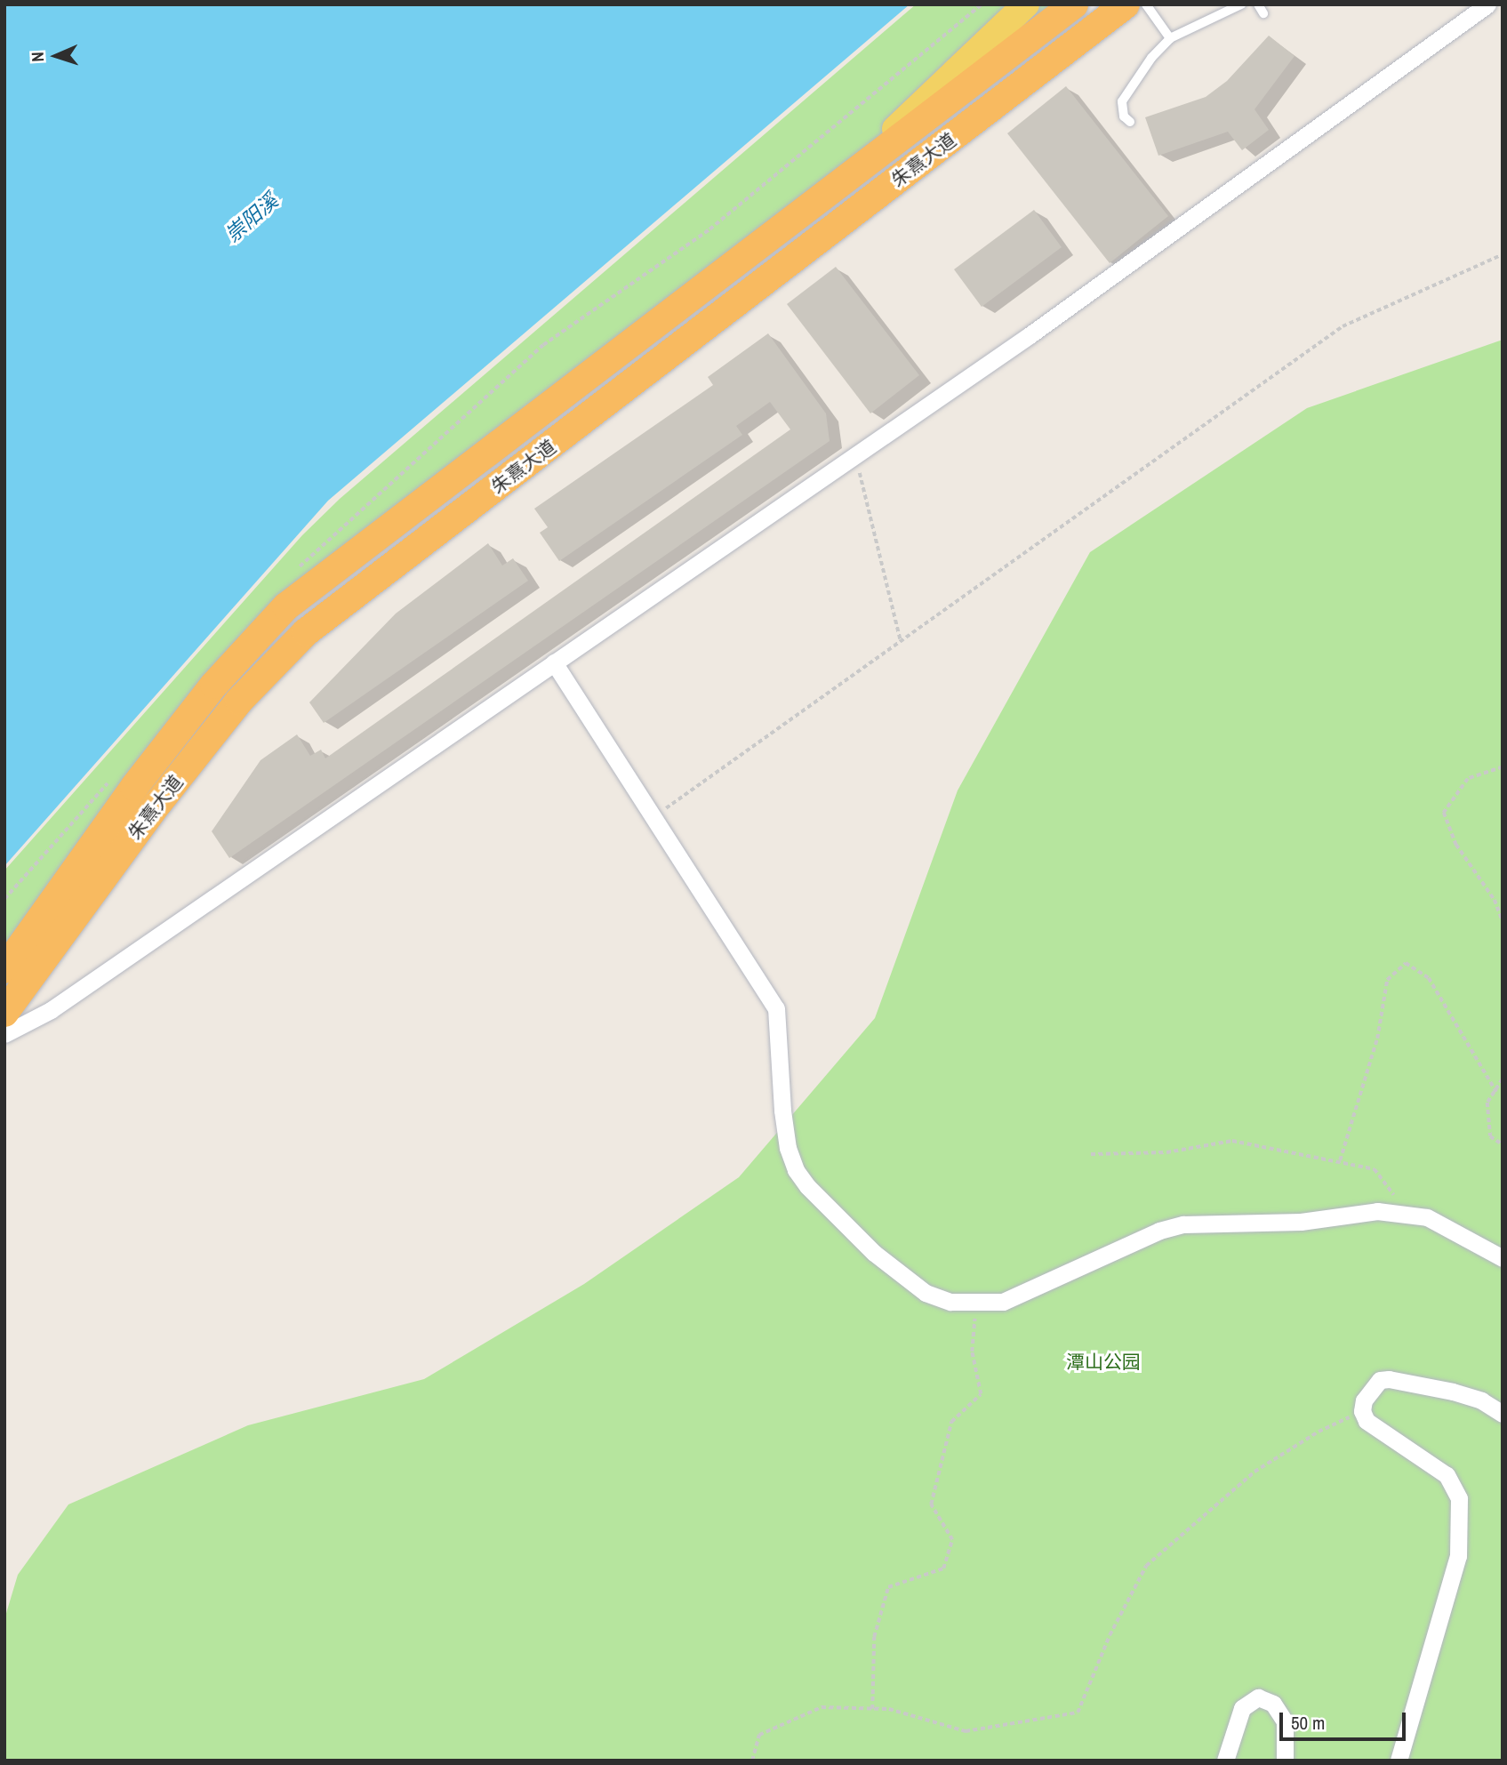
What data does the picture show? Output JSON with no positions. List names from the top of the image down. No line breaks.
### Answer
{"streets":{"highway":["朱熹大道"]},"water":["崇阳溪"],"parks":["潭山公园"],"scale_bar":"50 m","north":"left"}
